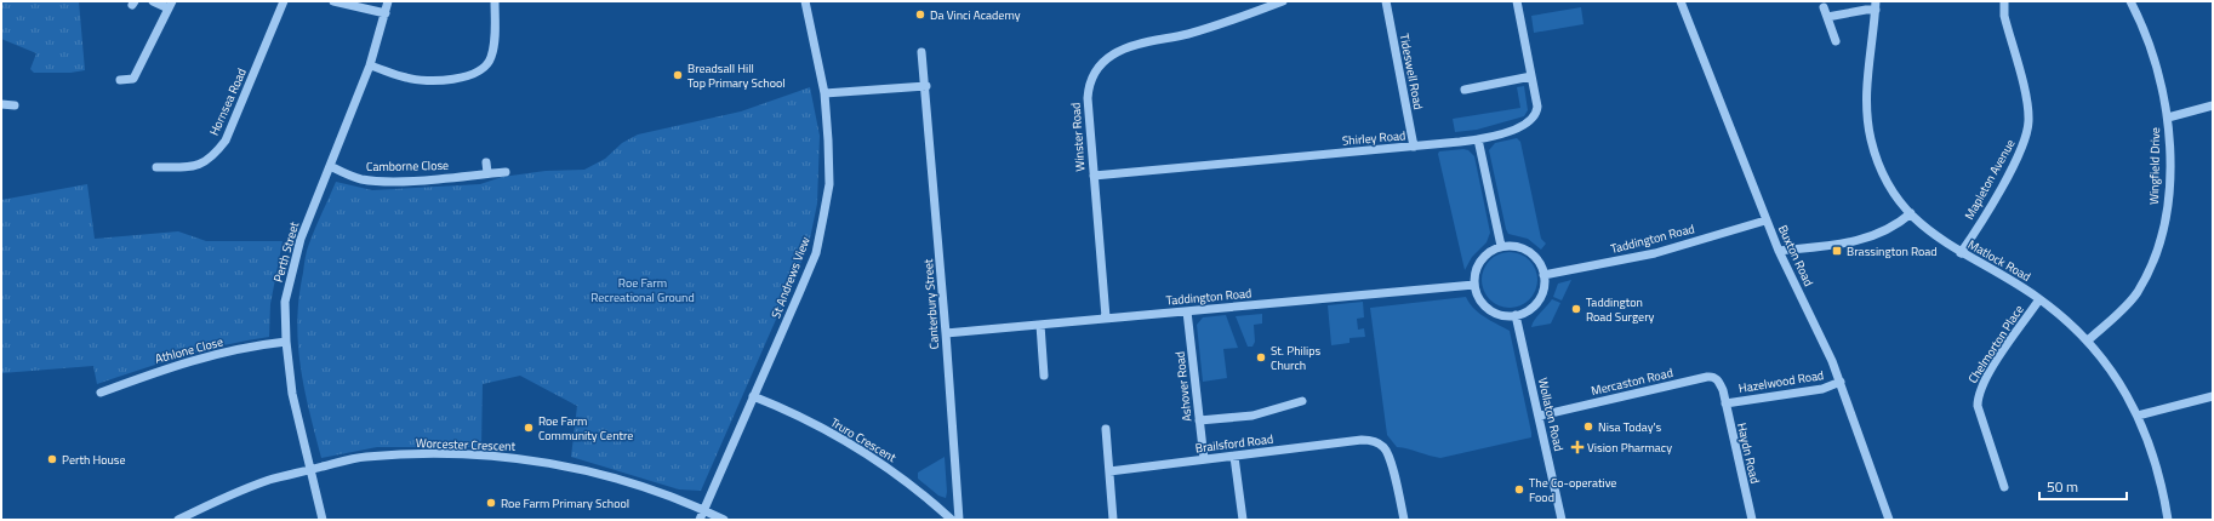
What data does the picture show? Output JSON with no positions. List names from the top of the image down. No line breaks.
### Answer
{"streets":{"street":["Tideswell Road","Hornsea Road","Winster Road","Shirley Road","Camborne Close","Wingfield Drive","Mapleton Avenue","Taddington Road","Perth Street","Buxton Road","Matlock Road","St Andrews View","Canterbury Street","Chelmorton Place","Athlone Close","Mercaston Road","Hazelwood Road","Ashover Road","Wollaton Road","Truro Crescent","Brailsford Road","Worcester Crescent","Haydn Road"]},"crossings":[["Tideswell Road","Shirley Road"],["Winster Road","Shirley Road"],["Winster Road","Taddington Road"],["Camborne Close","Perth Street"],["Wingfield Drive","Matlock Road"],["Mapleton Avenue","Matlock Road"],["Taddington Road","Buxton Road"],["Taddington Road","Canterbury Street"],["Taddington Road","Ashover Road"],["Taddington Road","Wollaton Road"],["Perth Street","Athlone Close"],["Perth Street","Worcester Crescent"],["Buxton Road","Hazelwood Road"],["Matlock Road","Chelmorton Place"],["St Andrews View","Truro Crescent"],["St Andrews View","Worcester Crescent"],["Mercaston Road","Wollaton Road"],["Mercaston Road","Haydn Road"],["Hazelwood Road","Haydn Road"],["Ashover Road","Brailsford Road"]],"parks":["Roe Farm Recreational Ground"],"places":{"other":["Da Vinci Academy","Breadsall Hill Top Primary School","Taddington Road Surgery","St. Philips Church","Nisa Today's","Roe Farm Community Centre","Perth House","The Co-operative Food","Roe Farm Primary School"],"transit":["Brassington Road"],"health":["Vision Pharmacy"]},"scale_bar":"50 m"}
